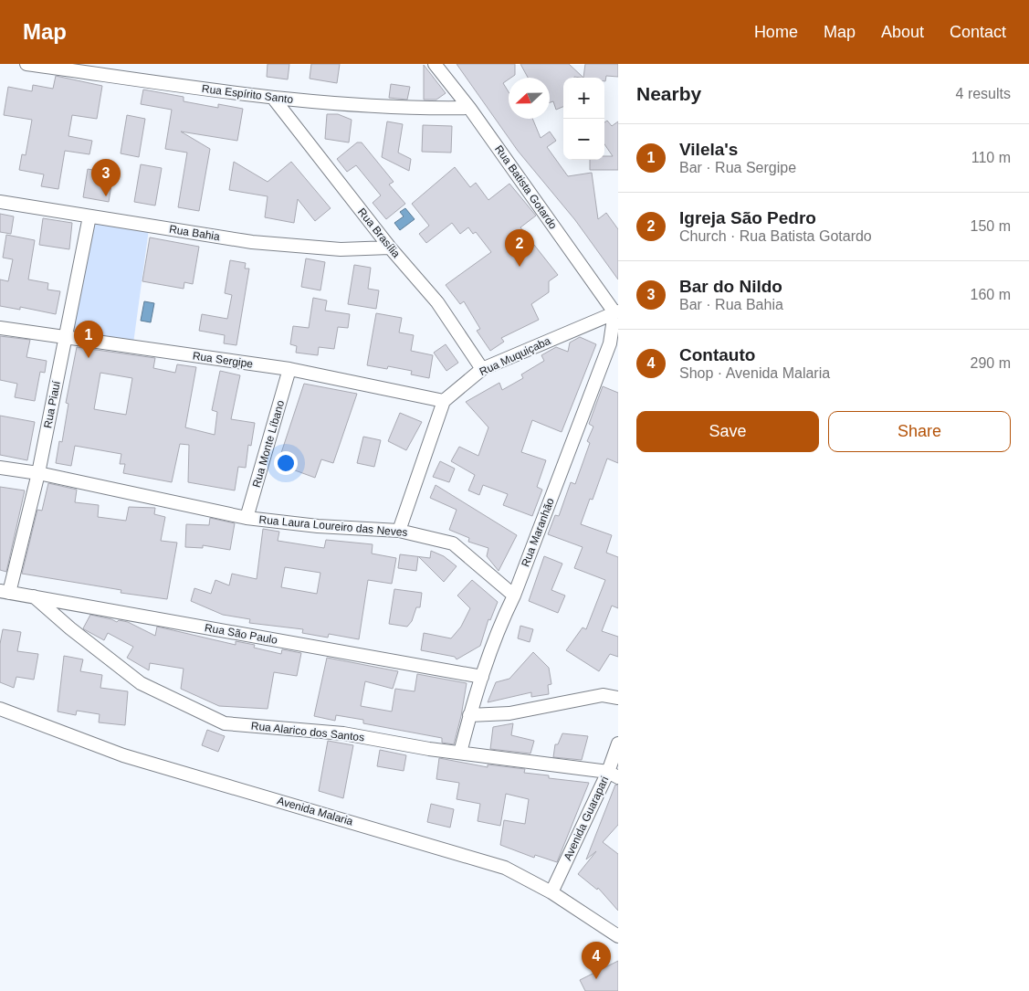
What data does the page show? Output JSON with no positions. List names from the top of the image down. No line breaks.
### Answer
{"streets":{"street":["Rua Espírito Santo","Rua Batista Gotardo","Rua Bahia","Rua Brasília","Rua Muquiçaba","Rua Sergipe","Rua Piauí","Rua Monte Líbano","Rua Laura Loureiro das Neves","Rua Maranhão","Rua São Paulo","Rua Alarico dos Santos","Avenida Malaria","Avenida Guarapari"]},"crossings":[["Rua Espírito Santo","Rua Batista Gotardo"],["Rua Espírito Santo","Rua Brasília"],["Rua Batista Gotardo","Rua Muquiçaba"],["Rua Batista Gotardo","Rua Maranhão"],["Rua Bahia","Rua Brasília"],["Rua Bahia","Rua Piauí"],["Rua Brasília","Rua Muquiçaba"],["Rua Muquiçaba","Rua Sergipe"],["Rua Muquiçaba","Rua Maranhão"],["Rua Sergipe","Rua Piauí"],["Rua Sergipe","Rua Monte Líbano"],["Rua Piauí","Rua Laura Loureiro das Neves"],["Rua Piauí","Rua São Paulo"],["Rua Monte Líbano","Rua Laura Loureiro das Neves"],["Rua Laura Loureiro das Neves","Rua Maranhão"],["Rua Maranhão","Rua São Paulo"],["Rua Maranhão","Rua Alarico dos Santos"],["Rua São Paulo","Rua Alarico dos Santos"],["Rua Alarico dos Santos","Avenida Guarapari"],["Avenida Malaria","Avenida Guarapari"]],"north":"left","page":{"header":"Map","nav":["Home","Map","About","Contact"],"heading":["Nearby","4 results"],"map_buttons":["+","−"],"list":[{"mark":"1","name":"Vilela's","note":"Bar · Rua Sergipe","value":"110 m"},{"mark":"2","name":"Igreja São Pedro","note":"Church · Rua Batista Gotardo","value":"150 m"},{"mark":"3","name":"Bar do Nildo","note":"Bar · Rua Bahia","value":"160 m"},{"mark":"4","name":"Contauto","note":"Shop · Avenida Malaria","value":"290 m"}],"pins":["3","2","1","4"],"buttons":["Save","Share"]}}
